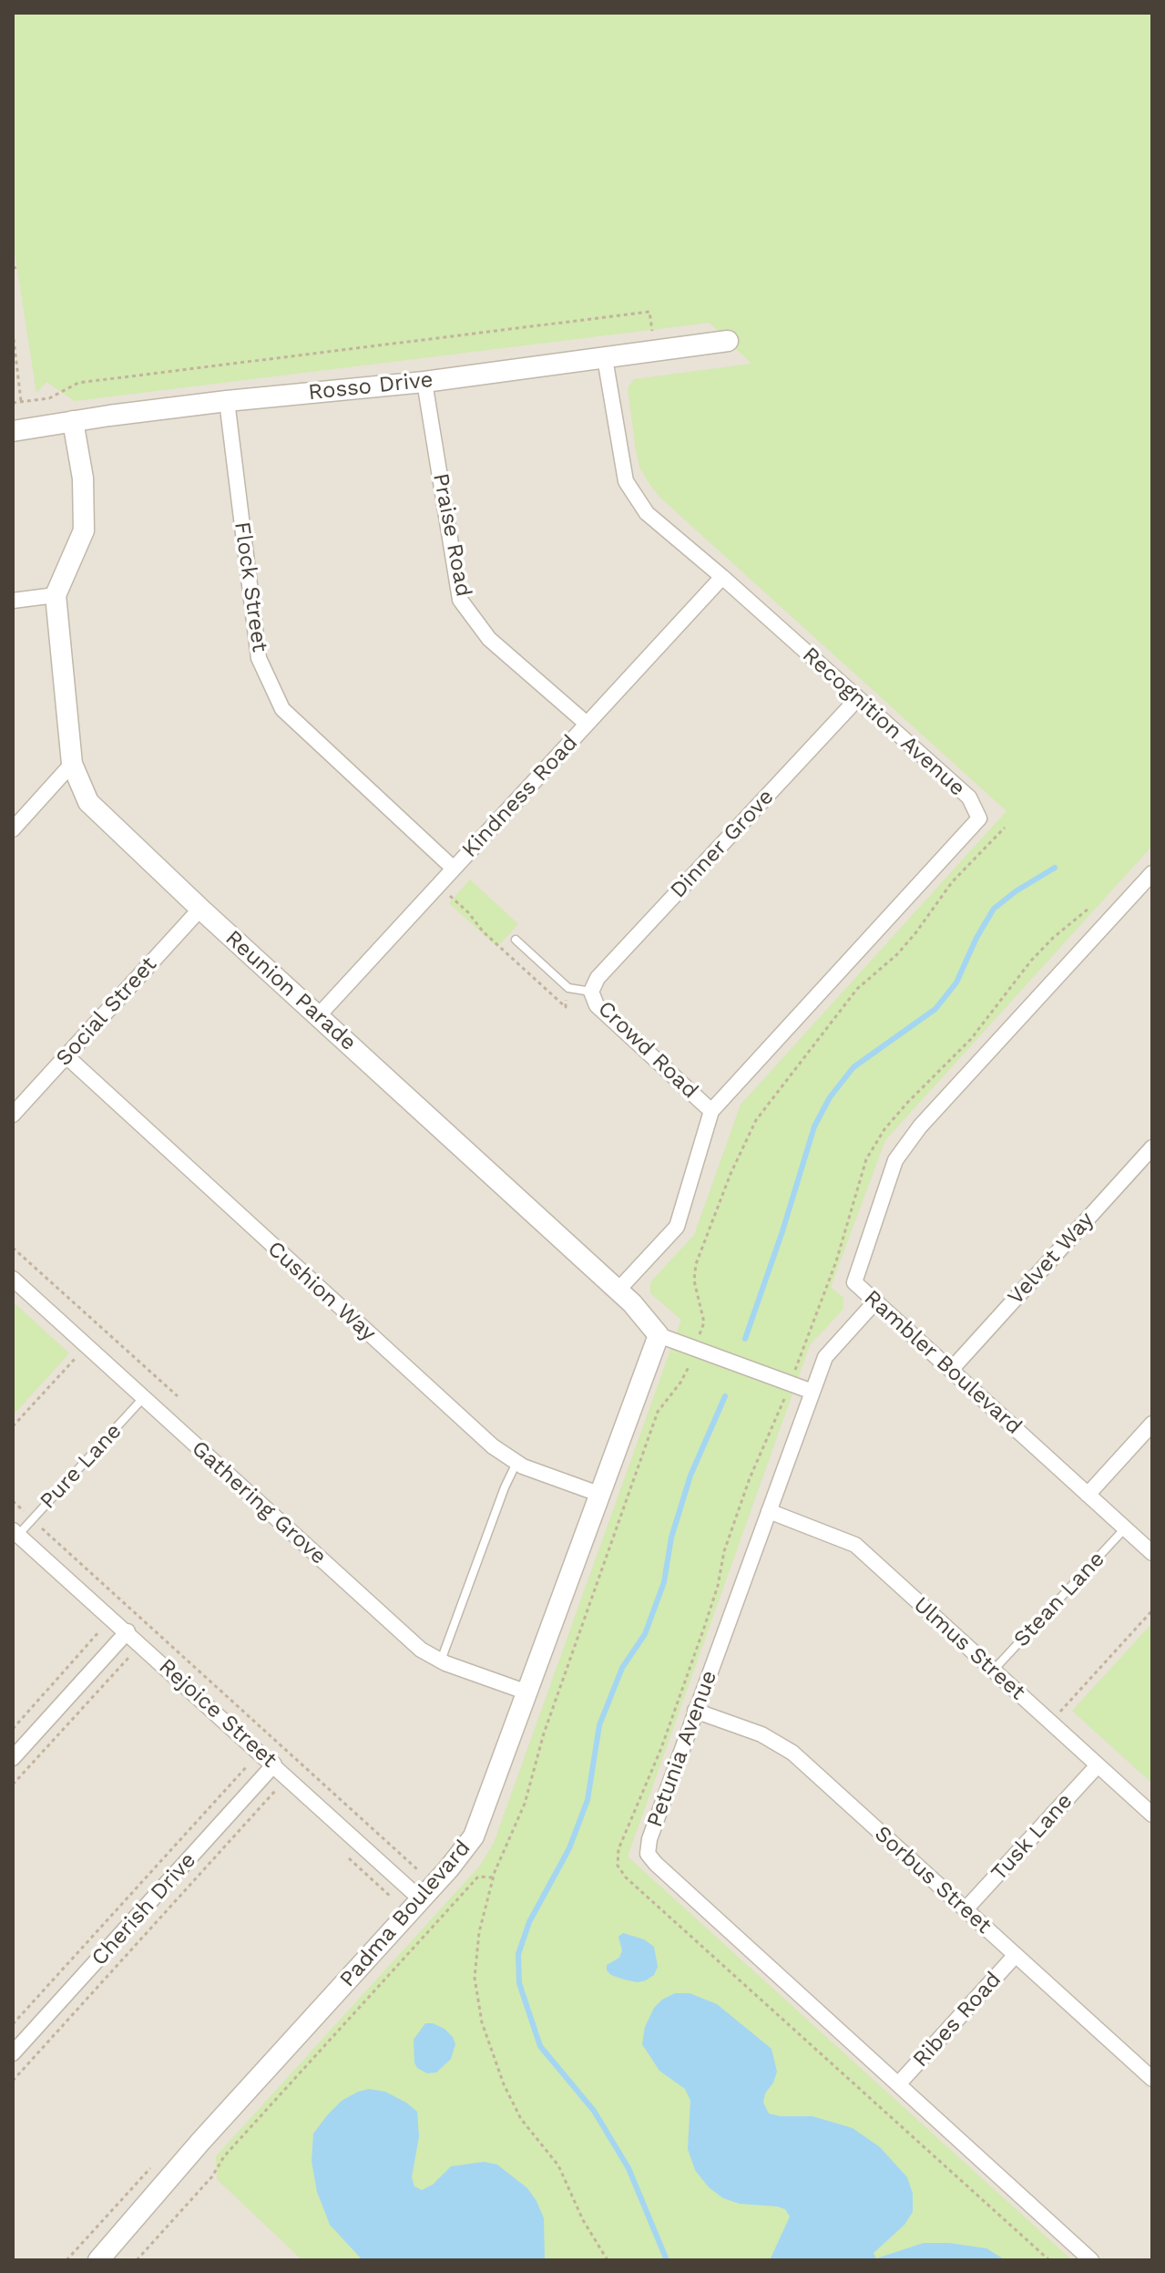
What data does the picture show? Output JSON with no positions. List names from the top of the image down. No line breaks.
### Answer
{"streets":{"street":["Rosso Drive","Praise Road","Flock Street","Recognition Avenue","Kindness Road","Dinner Grove","Reunion Parade","Social Street","Crowd Road","Velvet Way","Cushion Way","Rambler Boulevard","Gathering Grove","Ulmus Street","Rejoice Street","Petunia Avenue","Tusk Lane","Sorbus Street","Cherish Drive","Padma Boulevard","Ribes Road"],"lane":["Pure Lane","Stean Lane"]},"crossings":[["Rosso Drive","Praise Road"],["Rosso Drive","Flock Street"],["Rosso Drive","Recognition Avenue"],["Rosso Drive","Reunion Parade"],["Praise Road","Kindness Road"],["Flock Street","Kindness Road"],["Recognition Avenue","Kindness Road"],["Recognition Avenue","Dinner Grove"],["Recognition Avenue","Reunion Parade"],["Recognition Avenue","Crowd Road"],["Kindness Road","Reunion Parade"],["Dinner Grove","Crowd Road"],["Reunion Parade","Social Street"],["Reunion Parade","Petunia Avenue"],["Reunion Parade","Padma Boulevard"],["Social Street","Cushion Way"],["Velvet Way","Rambler Boulevard"],["Cushion Way","Padma Boulevard"],["Rambler Boulevard","Stean Lane"],["Rambler Boulevard","Petunia Avenue"],["Pure Lane","Gathering Grove"],["Pure Lane","Rejoice Street"],["Gathering Grove","Padma Boulevard"],["Stean Lane","Ulmus Street"],["Ulmus Street","Petunia Avenue"],["Ulmus Street","Tusk Lane"],["Rejoice Street","Cherish Drive"],["Rejoice Street","Padma Boulevard"],["Petunia Avenue","Sorbus Street"],["Petunia Avenue","Ribes Road"],["Tusk Lane","Sorbus Street"],["Sorbus Street","Ribes Road"]]}
